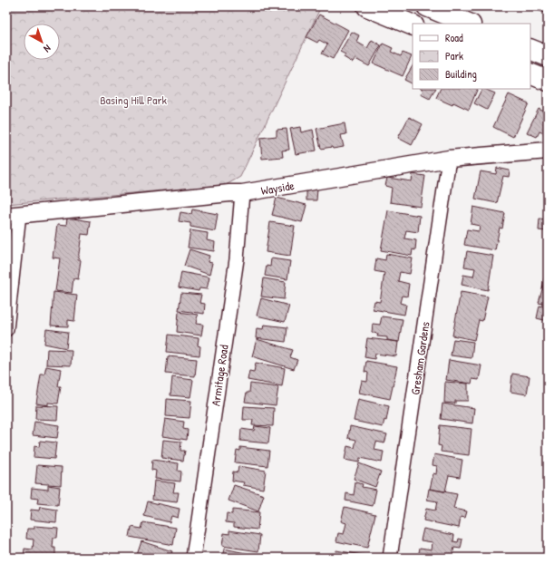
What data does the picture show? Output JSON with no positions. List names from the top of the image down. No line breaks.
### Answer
{"streets":{"street":["Wayside","Gresham Gardens","Armitage Road"]},"crossings":[["Wayside","Gresham Gardens"],["Wayside","Armitage Road"]],"parks":["Basing Hill Park"],"legend":["Road","Park","Building"],"north":"bottom right"}
